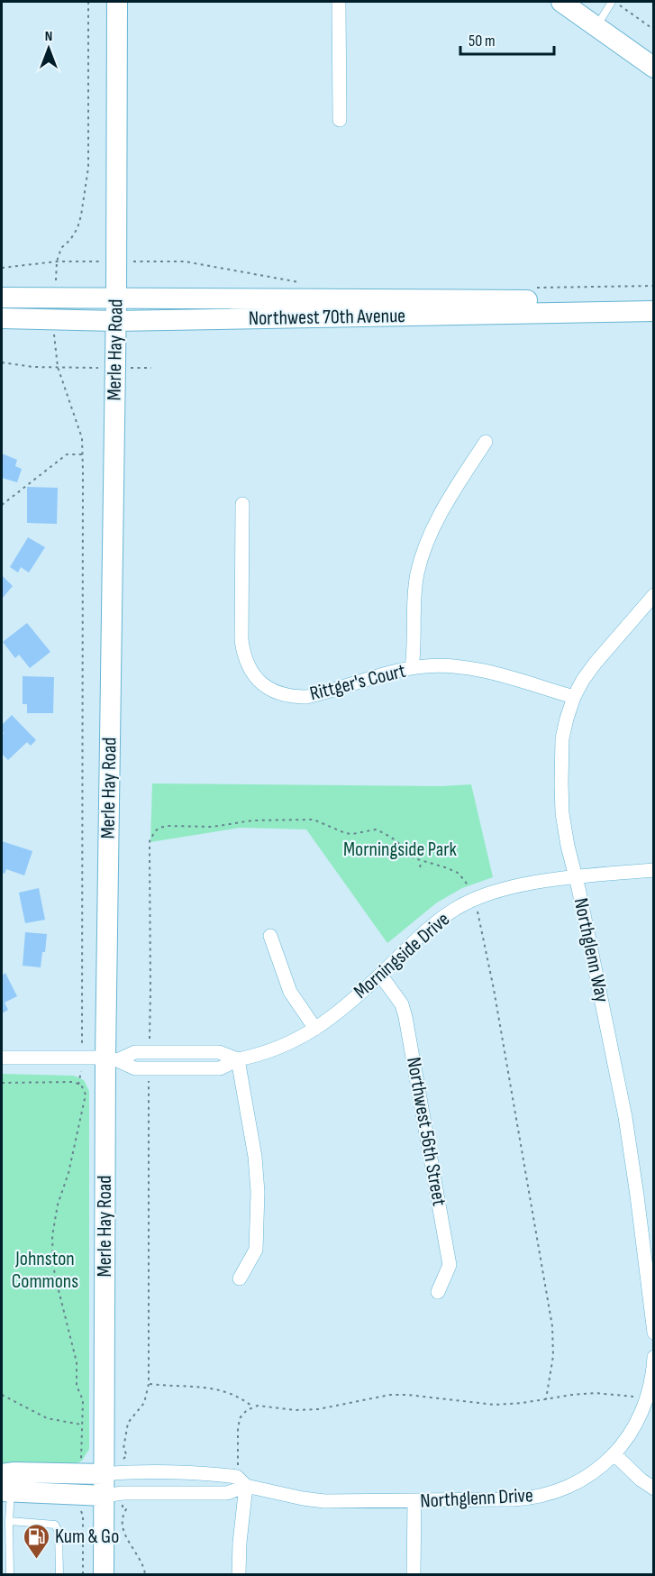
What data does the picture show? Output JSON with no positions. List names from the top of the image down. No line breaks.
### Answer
{"streets":{"main road":["Northwest 70th Avenue","Merle Hay Road","Northglenn Drive"],"street":["Rittger's Court","Northglenn Way","Morningside Drive","Northwest 56th Street"]},"crossings":[["Northwest 70th Avenue","Merle Hay Road"],["Merle Hay Road","Morningside Drive"],["Merle Hay Road","Northglenn Drive"],["Rittger's Court","Northglenn Way"],["Northglenn Way","Morningside Drive"],["Morningside Drive","Northwest 56th Street"]],"parks":["Morningside Park","Johnston Commons"],"places":{"fuel station":["Kum & Go"]},"scale_bar":"50 m","north":"top"}
